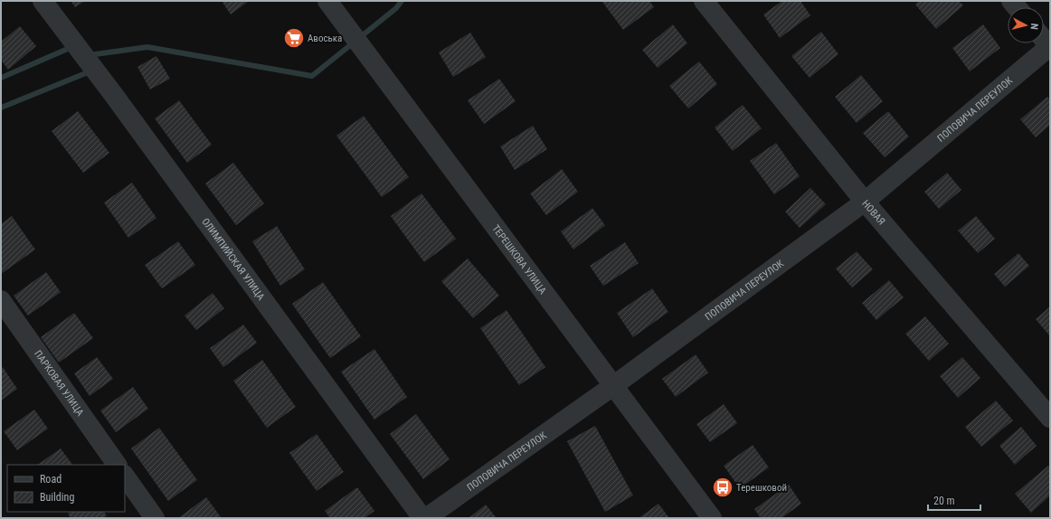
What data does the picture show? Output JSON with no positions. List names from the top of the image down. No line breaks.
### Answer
{"streets":{"street":["ПОПОВИЧА ПЕРЕУЛОК","НОВАЯ","ОЛИМПИЙСКАЯ УЛИЦА","ТЕРЕШКОВА УЛИЦА","ПАРКОВАЯ УЛИЦА"]},"crossings":[["ПОПОВИЧА ПЕРЕУЛОК","НОВАЯ"],["ПОПОВИЧА ПЕРЕУЛОК","ТЕРЕШКОВА УЛИЦА"]],"places":{"supermarket":["Авоська"],"bus stop":["Терешковой"]},"legend":["Road","Building"],"scale_bar":"20 m","north":"right"}
